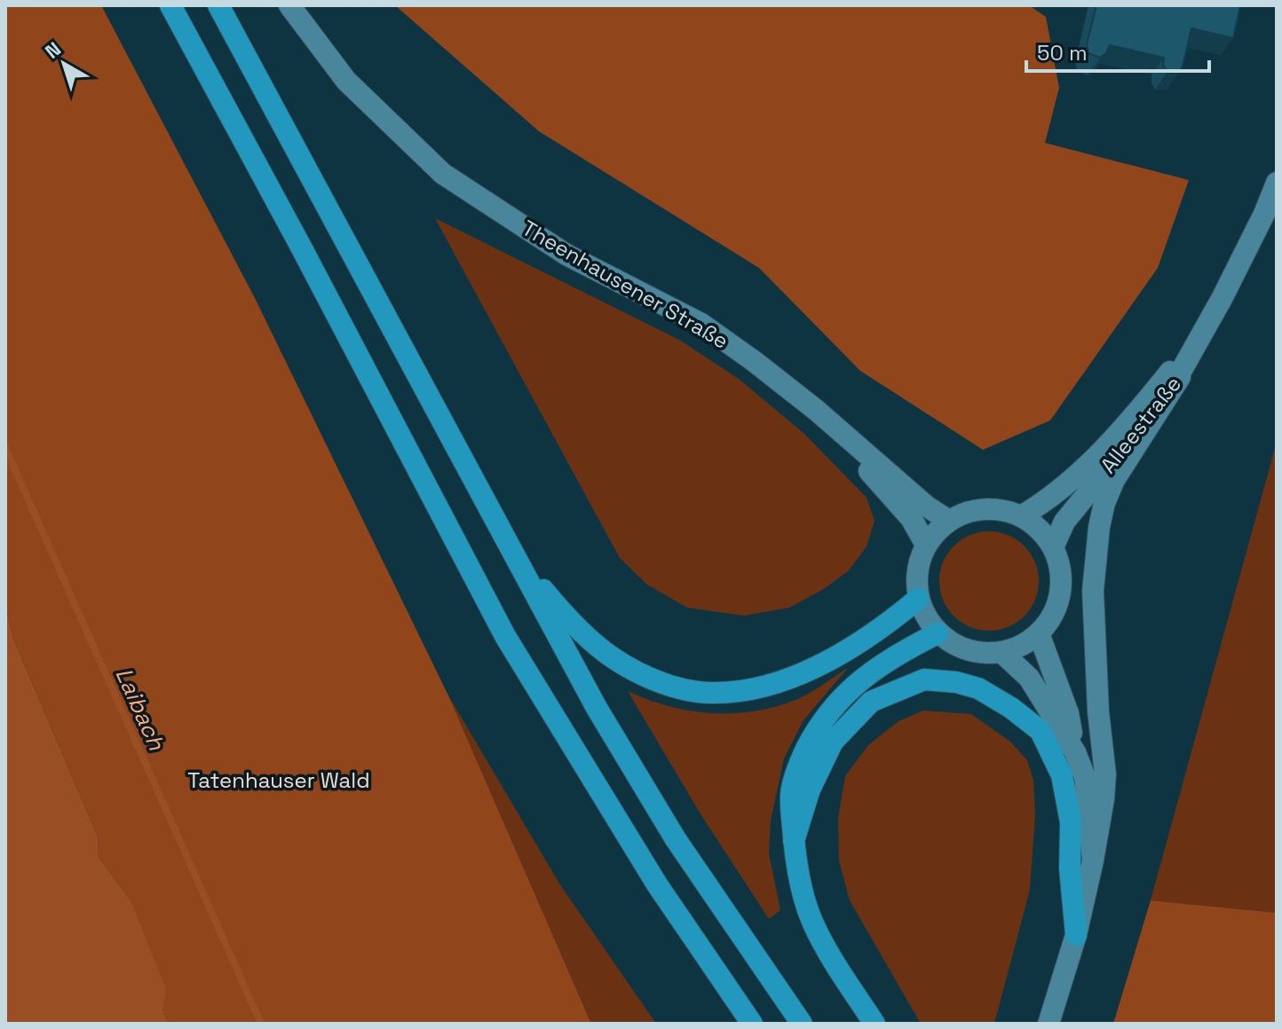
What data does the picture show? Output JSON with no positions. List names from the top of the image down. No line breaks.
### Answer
{"streets":{"main road":["Theenhausener Straße","Alleestraße"]},"crossings":[["Theenhausener Straße","Alleestraße"]],"water":["Laibach"],"parks":["Tatenhauser Wald"],"scale_bar":"50 m","north":"top left"}
